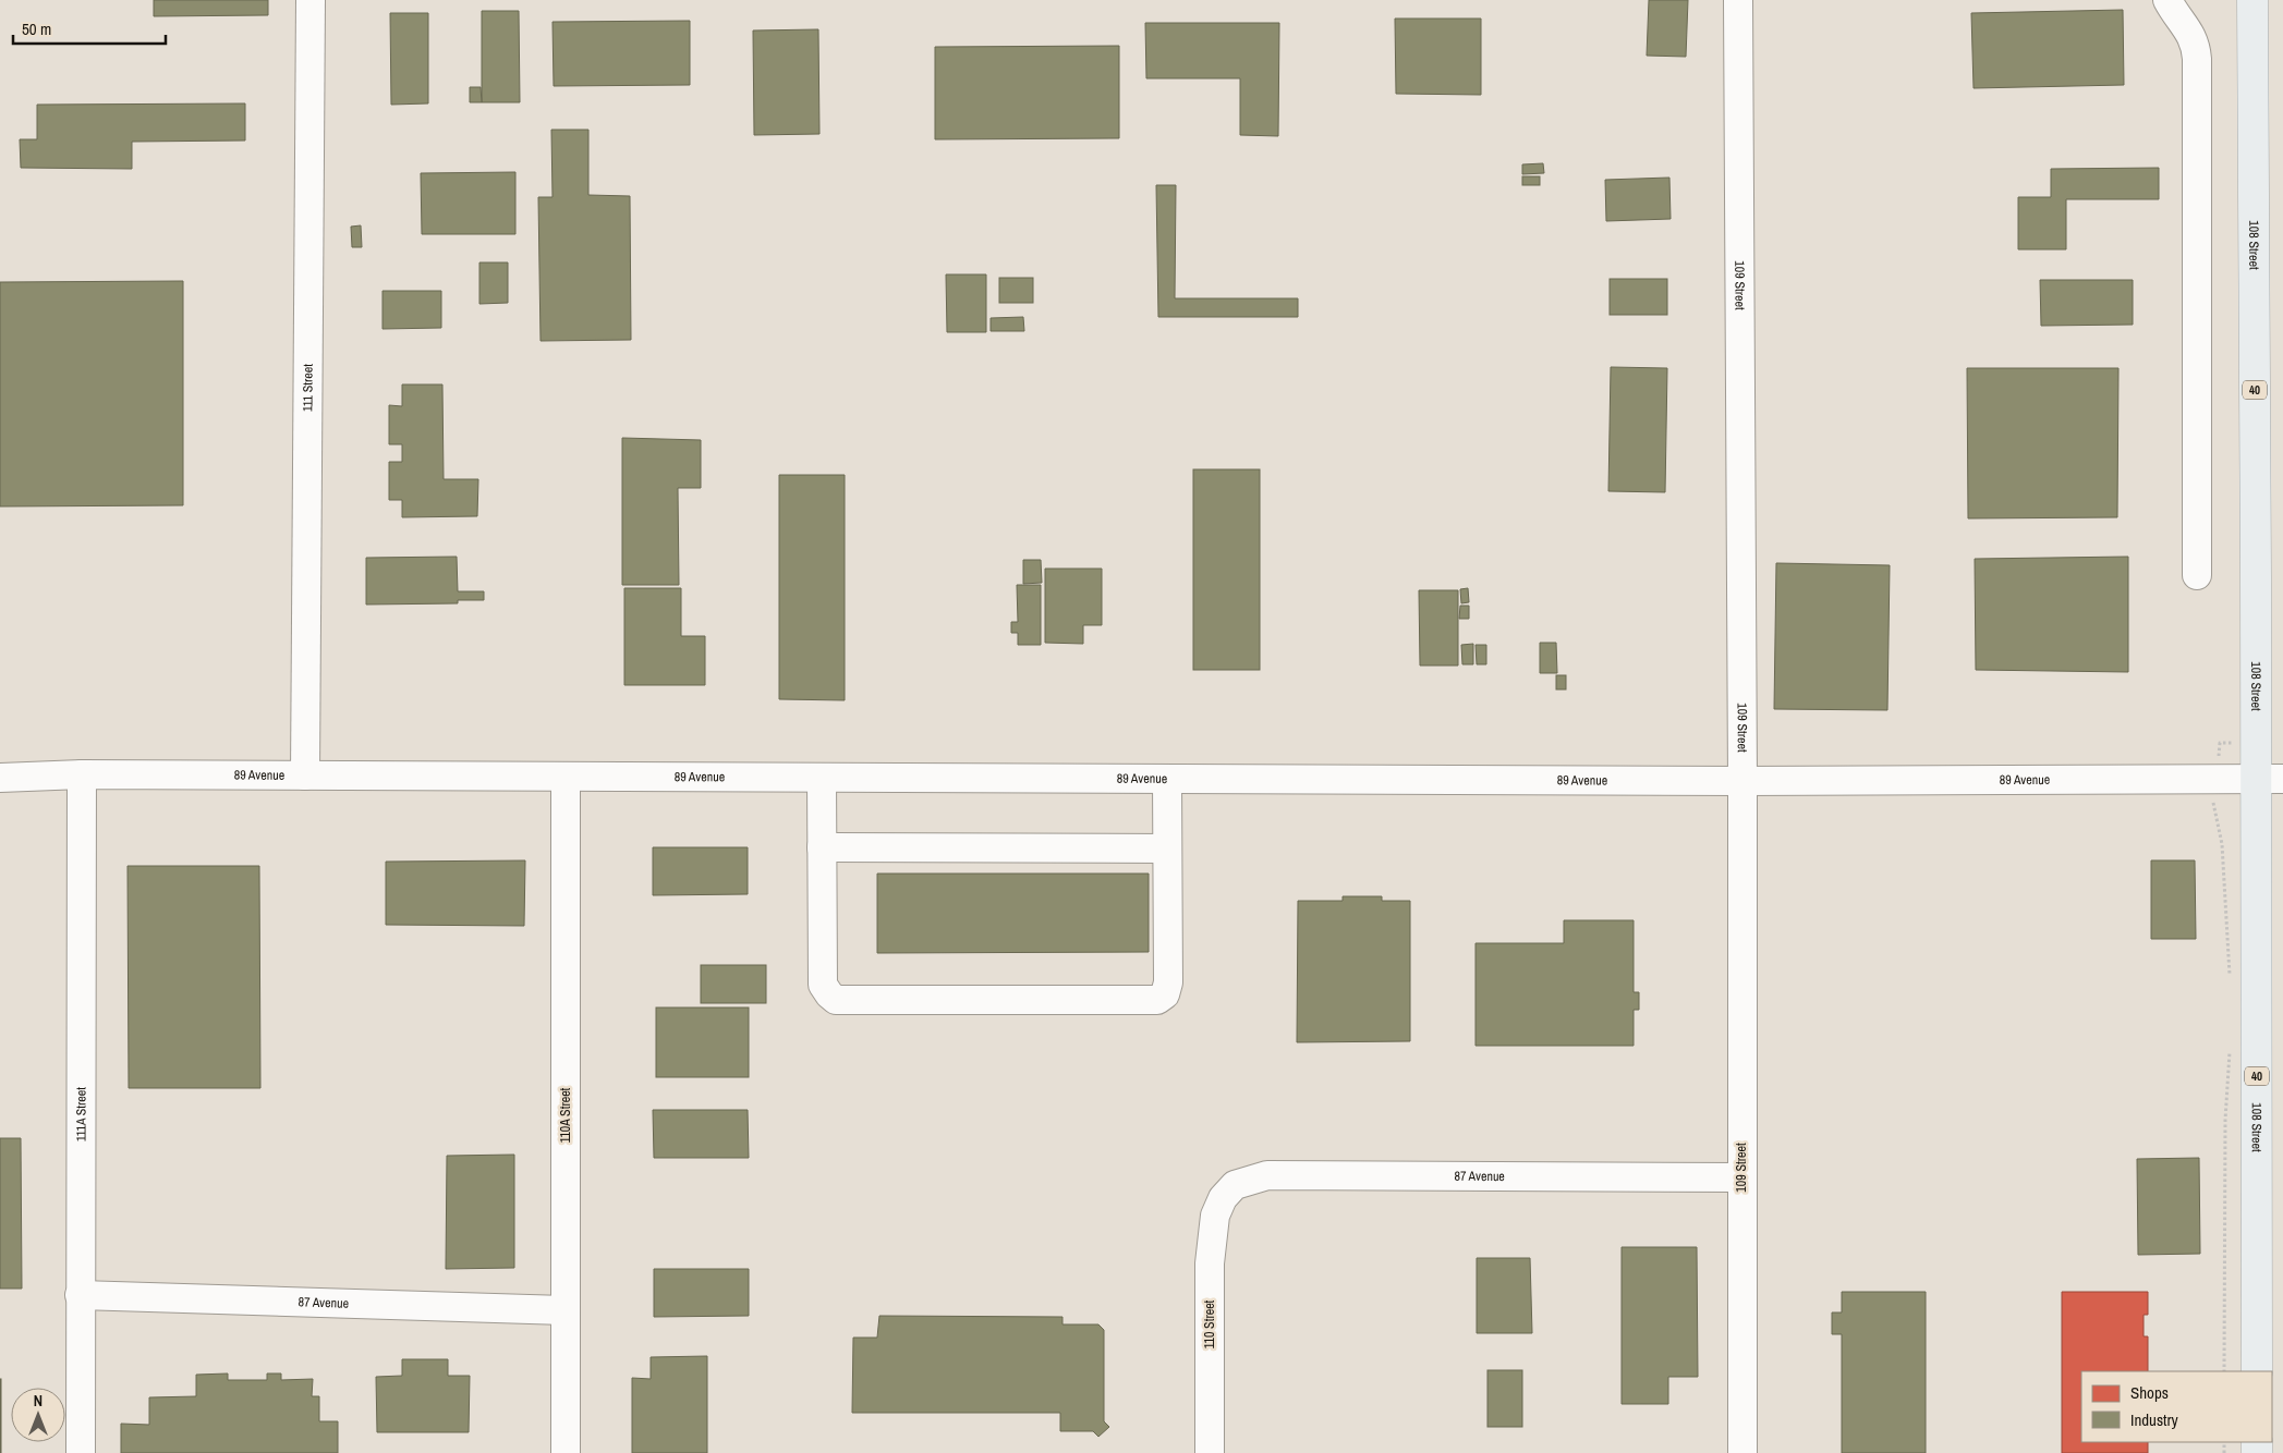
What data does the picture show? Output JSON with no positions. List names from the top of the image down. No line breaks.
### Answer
{"streets":{"main road":["108 Street","40"],"street":["109 Street","111 Street","89 Avenue","111A Street","110A Street","87 Avenue","110 Street"]},"crossings":[["108 Street","89 Avenue"],["109 Street","89 Avenue"],["109 Street","87 Avenue"],["111 Street","89 Avenue"],["89 Avenue","111A Street"],["89 Avenue","110A Street"],["111A Street","87 Avenue"],["110A Street","87 Avenue"],["87 Avenue","110 Street"]],"legend":["Shops","Industry"],"scale_bar":"50 m","north":"top"}
